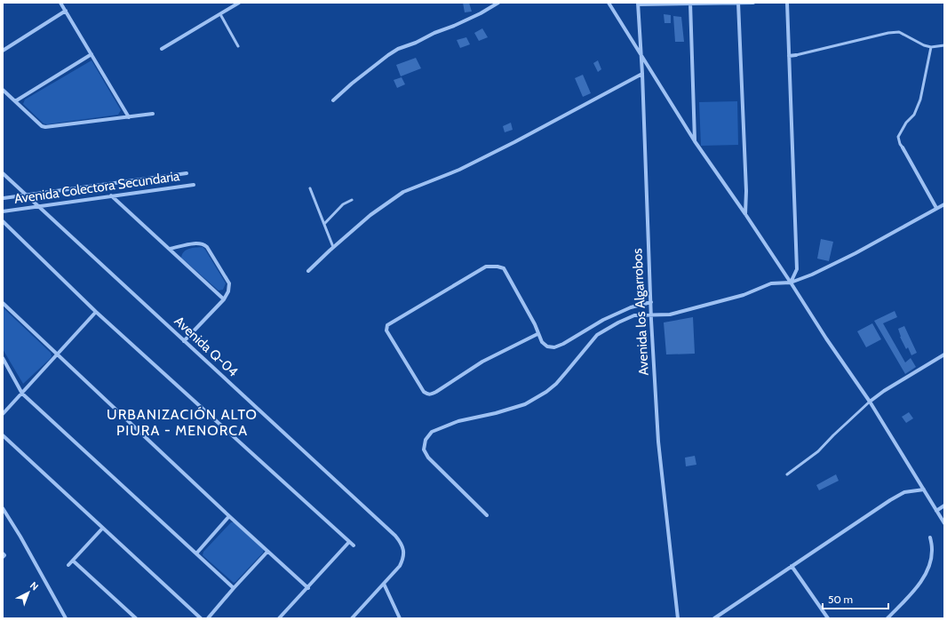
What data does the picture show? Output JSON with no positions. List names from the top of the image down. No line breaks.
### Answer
{"streets":{"street":["Avenida Colectora Secundaria","Avenida los Algarrobos","Avenida Q-04"]},"crossings":[["Avenida Colectora Secundaria","Avenida Q-04"]],"districts":["URBANIZACIÓN ALTO PIURA - MENORCA"],"scale_bar":"50 m","north":"top right"}
